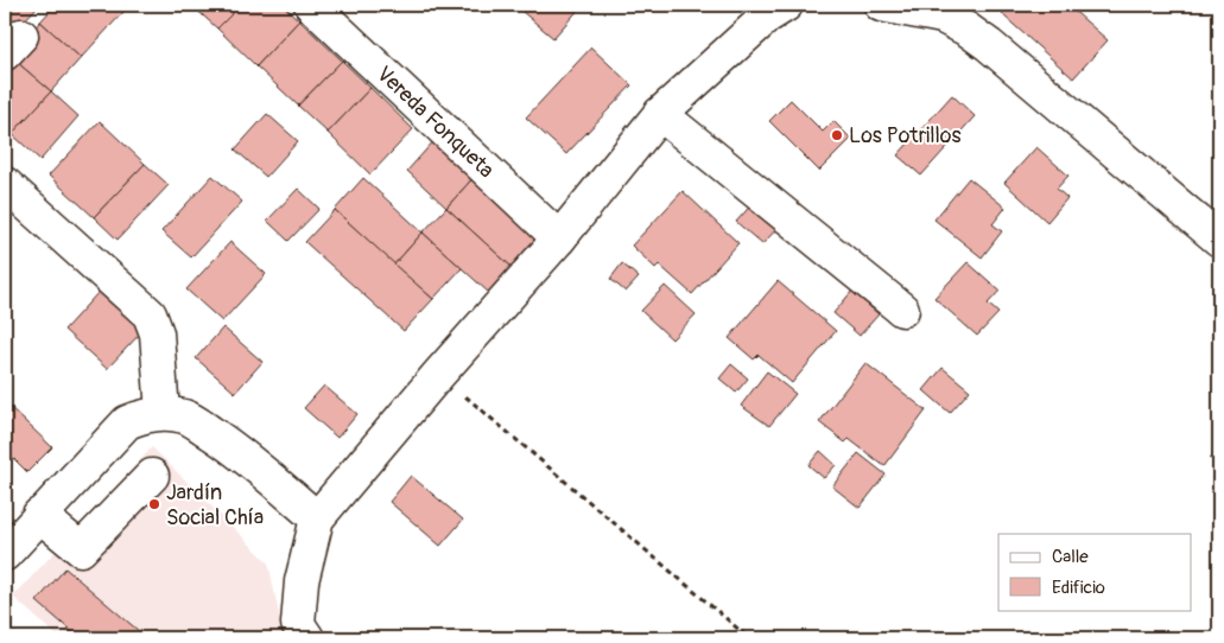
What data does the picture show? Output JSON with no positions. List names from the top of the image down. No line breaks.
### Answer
{"streets":{"street":["Vereda Fonqueta"]},"places":["Los Potrillos","Jardín Social Chía"],"legend":["Calle","Edificio"]}
